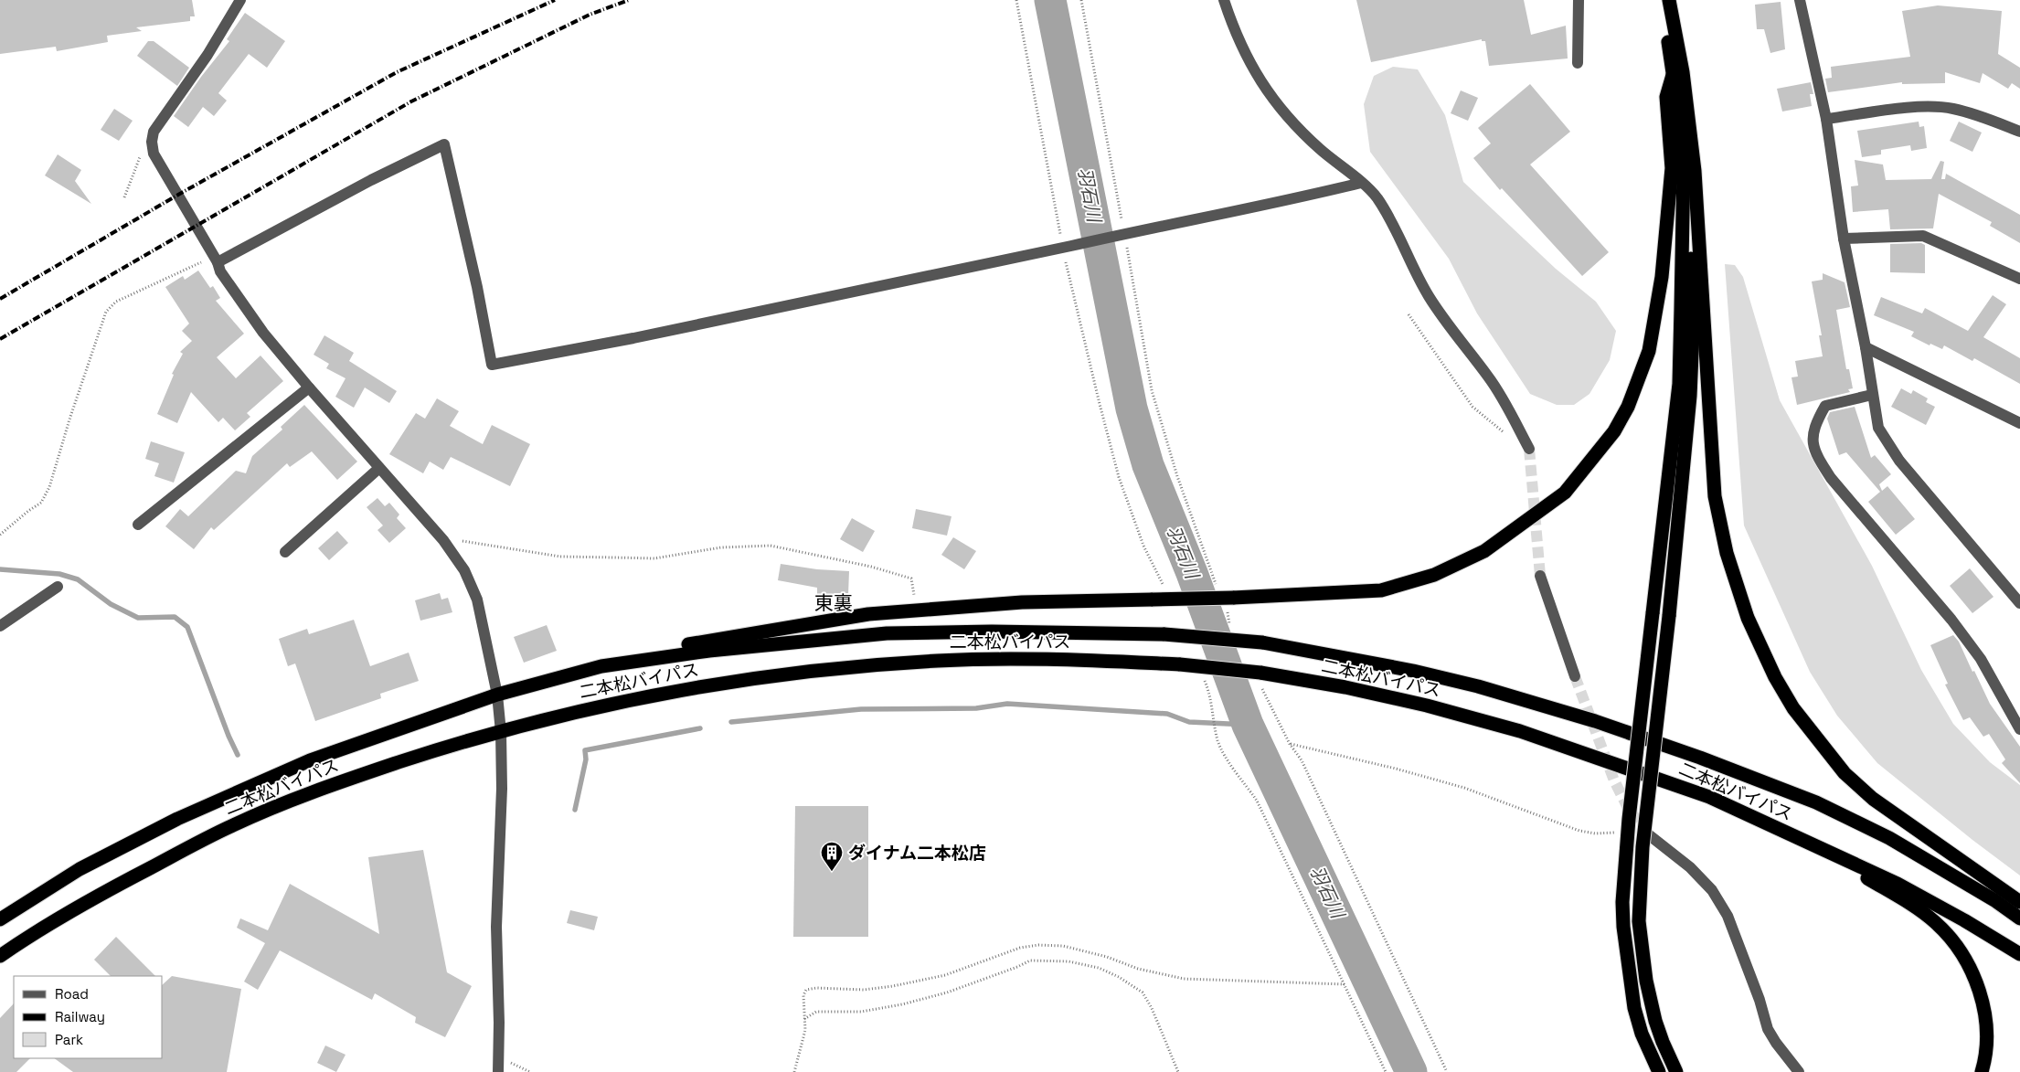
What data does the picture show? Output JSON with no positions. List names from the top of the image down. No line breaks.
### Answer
{"streets":{"highway":["二本松バイパス"]},"districts":["東裏"],"water":["羽石川"],"places":{"building":["ダイナム二本松店"]},"legend":["Road","Railway","Park"]}
